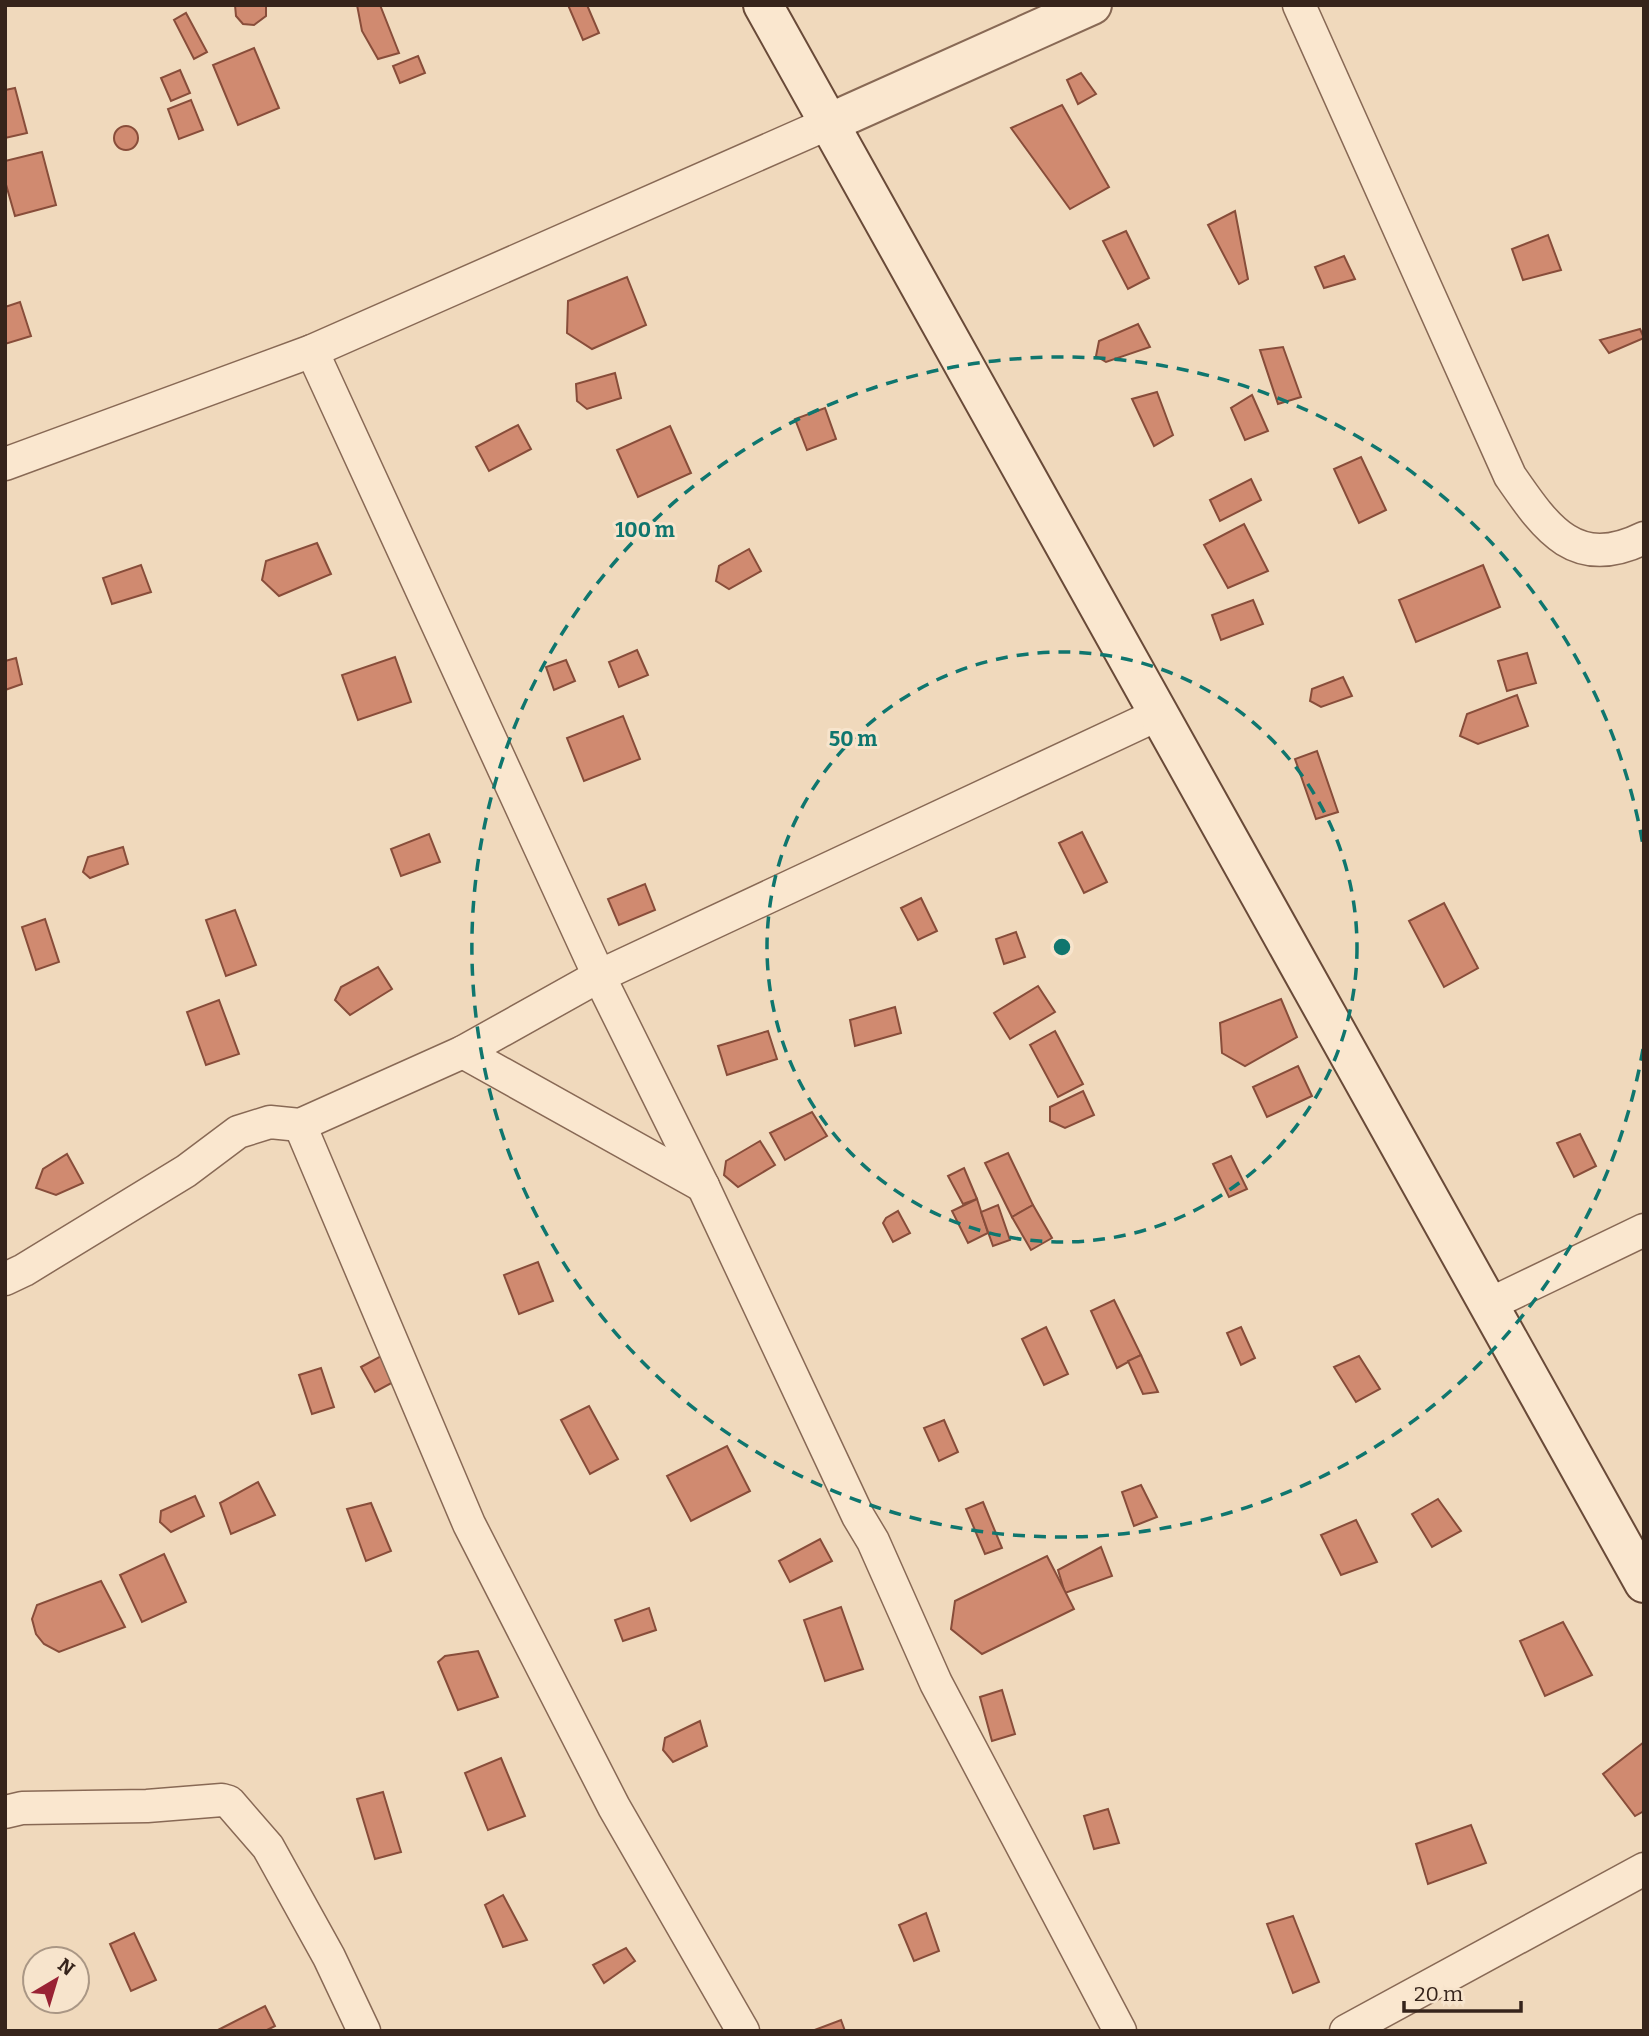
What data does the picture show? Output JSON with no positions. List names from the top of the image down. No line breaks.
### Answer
{"scale_bar":"20 m","north":"top right","rings":["100 m","50 m"]}
